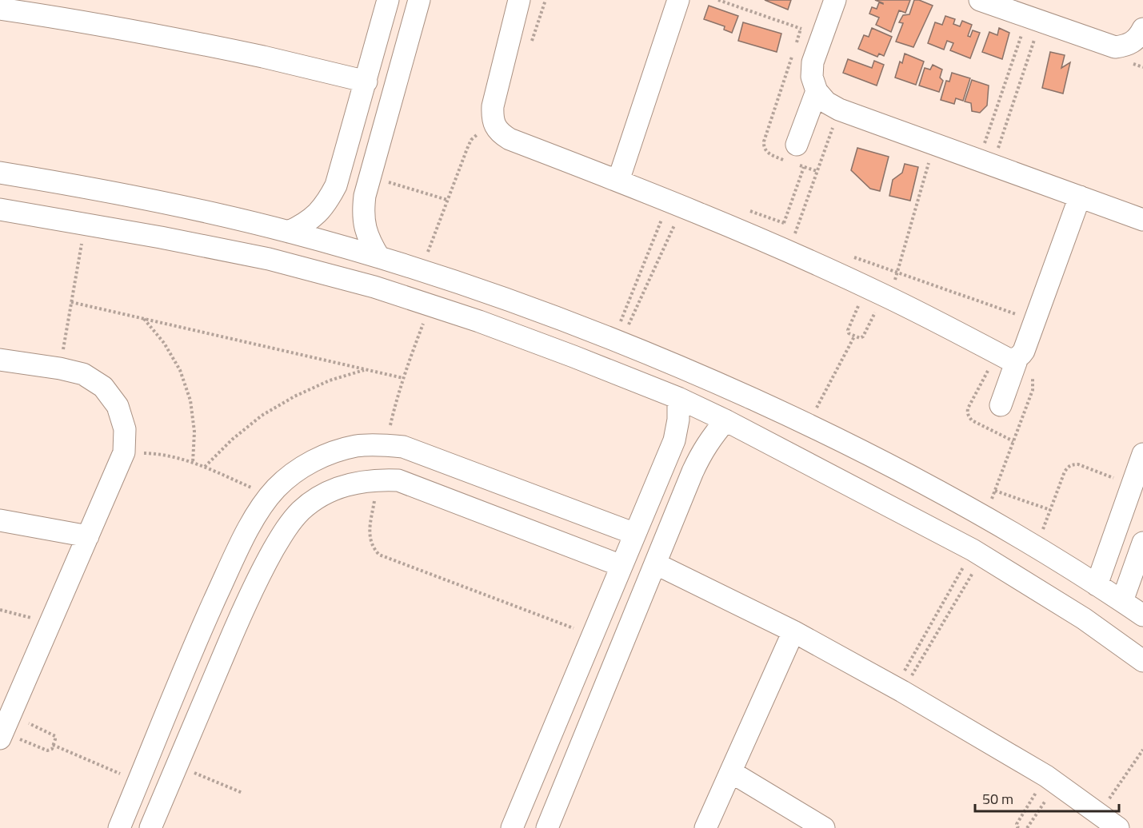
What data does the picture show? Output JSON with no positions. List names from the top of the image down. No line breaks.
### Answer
{"scale_bar":"50 m"}
